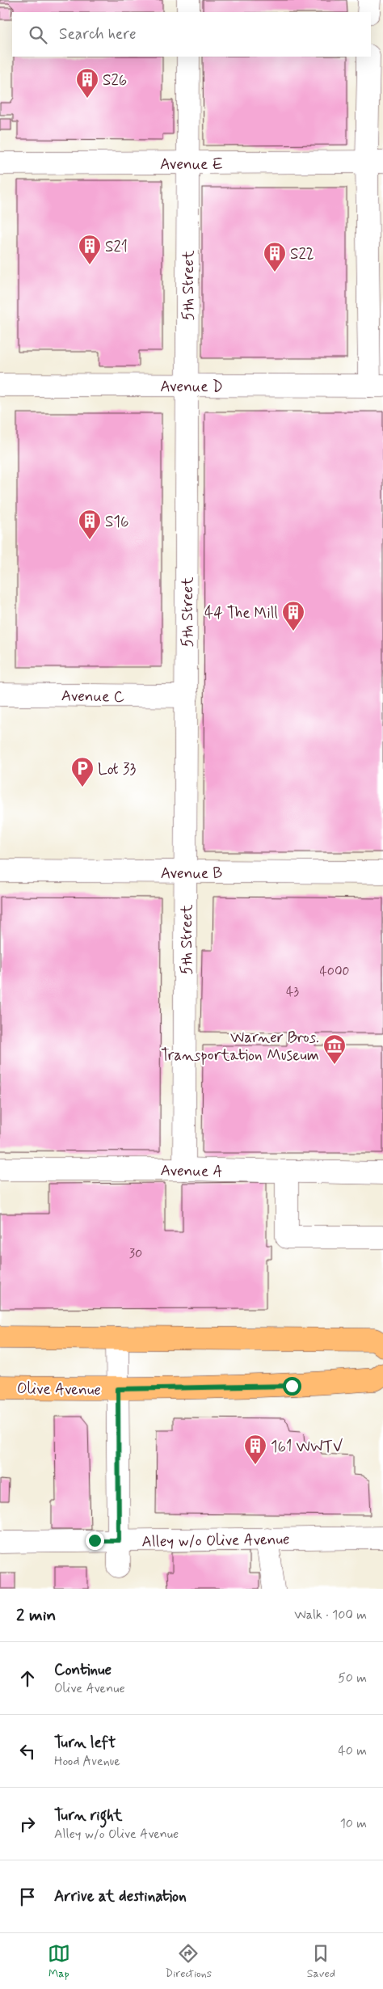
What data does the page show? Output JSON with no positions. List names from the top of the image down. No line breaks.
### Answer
{"streets":{"main road":["Olive Avenue"],"street":["Avenue E","5th Street","Avenue D","Avenue C","Avenue B","Avenue A","Alley w/o Olive Avenue"]},"crossings":[["Avenue E","5th Street"],["5th Street","Avenue D"],["5th Street","Avenue C"],["5th Street","Avenue B"],["5th Street","Avenue A"]],"places":{"building":["S26","S21","S22","S16","44 The Mill","161 WWTV"],"parking":["Lot 33"],"museum":["Warner Bros. Transportation Museum"]},"house_numbers":["4000","43","30"],"page":{"search":"Search here","heading":["2 min","Walk · 100 m"],"list":[["Continue","Olive Avenue","50 m"],["Turn left","Hood Avenue","40 m"],["Turn right","Alley w/o Olive Avenue","10 m"],"Arrive at destination"],"nav":["Map","Directions","Saved"]}}
